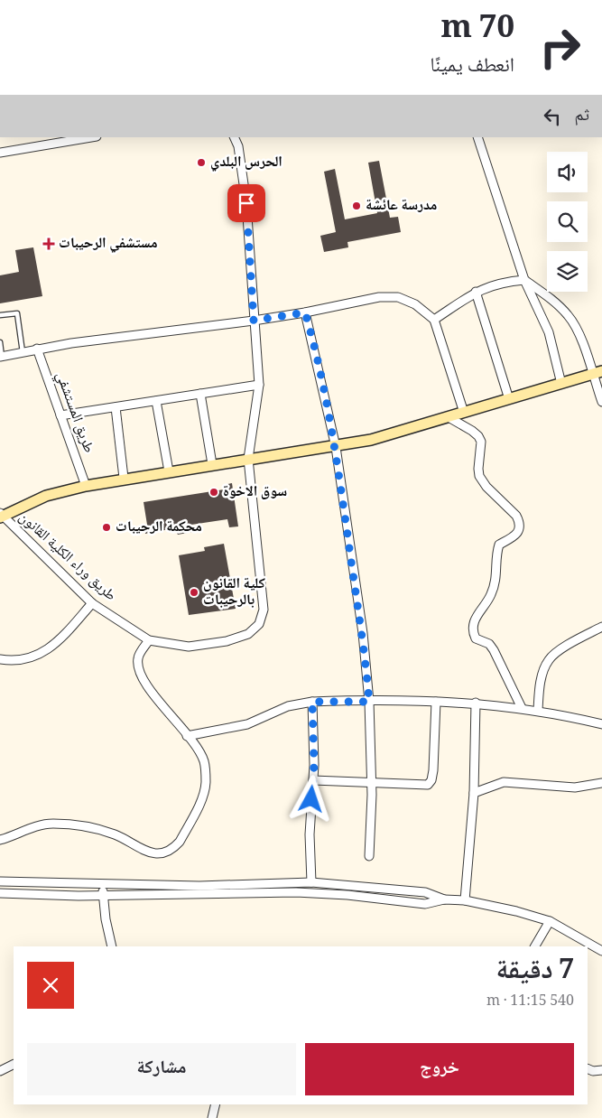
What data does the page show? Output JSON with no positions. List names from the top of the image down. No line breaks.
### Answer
{"streets":{"street":["طريق المستشفي","طريق وراء الكلية القانون"]},"places":{"other":["الحرس البلدي","مدرسة عائشة","سوق الاخوة","محكمة الرحيبات","كلية القانون بالرحيبات"],"health":["مستشفي الرحيبات"]},"page":{"turn":["70 m","انعطف يمينًا"],"then":"ثم","heading":["7 دقيقة","540 m · 11:15"],"buttons":["خروج","مشاركة"]}}
